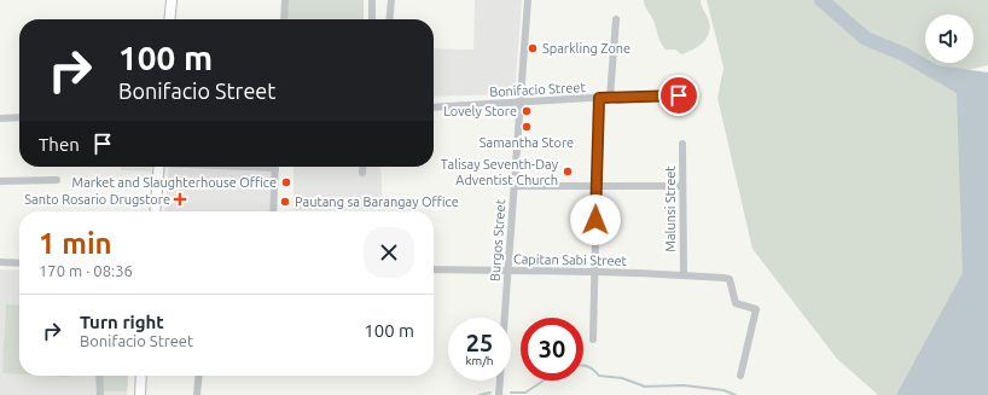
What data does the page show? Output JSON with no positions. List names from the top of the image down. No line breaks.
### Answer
{"streets":{"street":["Bonifacio Street","Malunsi Street","Burgos Street","Capitan Sabi Street"]},"crossings":[["Bonifacio Street","Burgos Street"],["Malunsi Street","Capitan Sabi Street"],["Burgos Street","Capitan Sabi Street"]],"places":{"other":["Sparkling Zone","Lovely Store","Samantha Store","Talisay Seventh-Day Adventist Church","Market and Slaughterhouse Office","Pautang sa Barangay Office"],"health":["Santo Rosario Drugstore"]},"page":{"turn":["100 m","Bonifacio Street"],"then":"Then","heading":["1 min","170 m · 08:36"],"list":[{"name":"Turn right","note":"Bonifacio Street","value":"100 m"}],"speed":"25 km/h","limit":"30"}}
